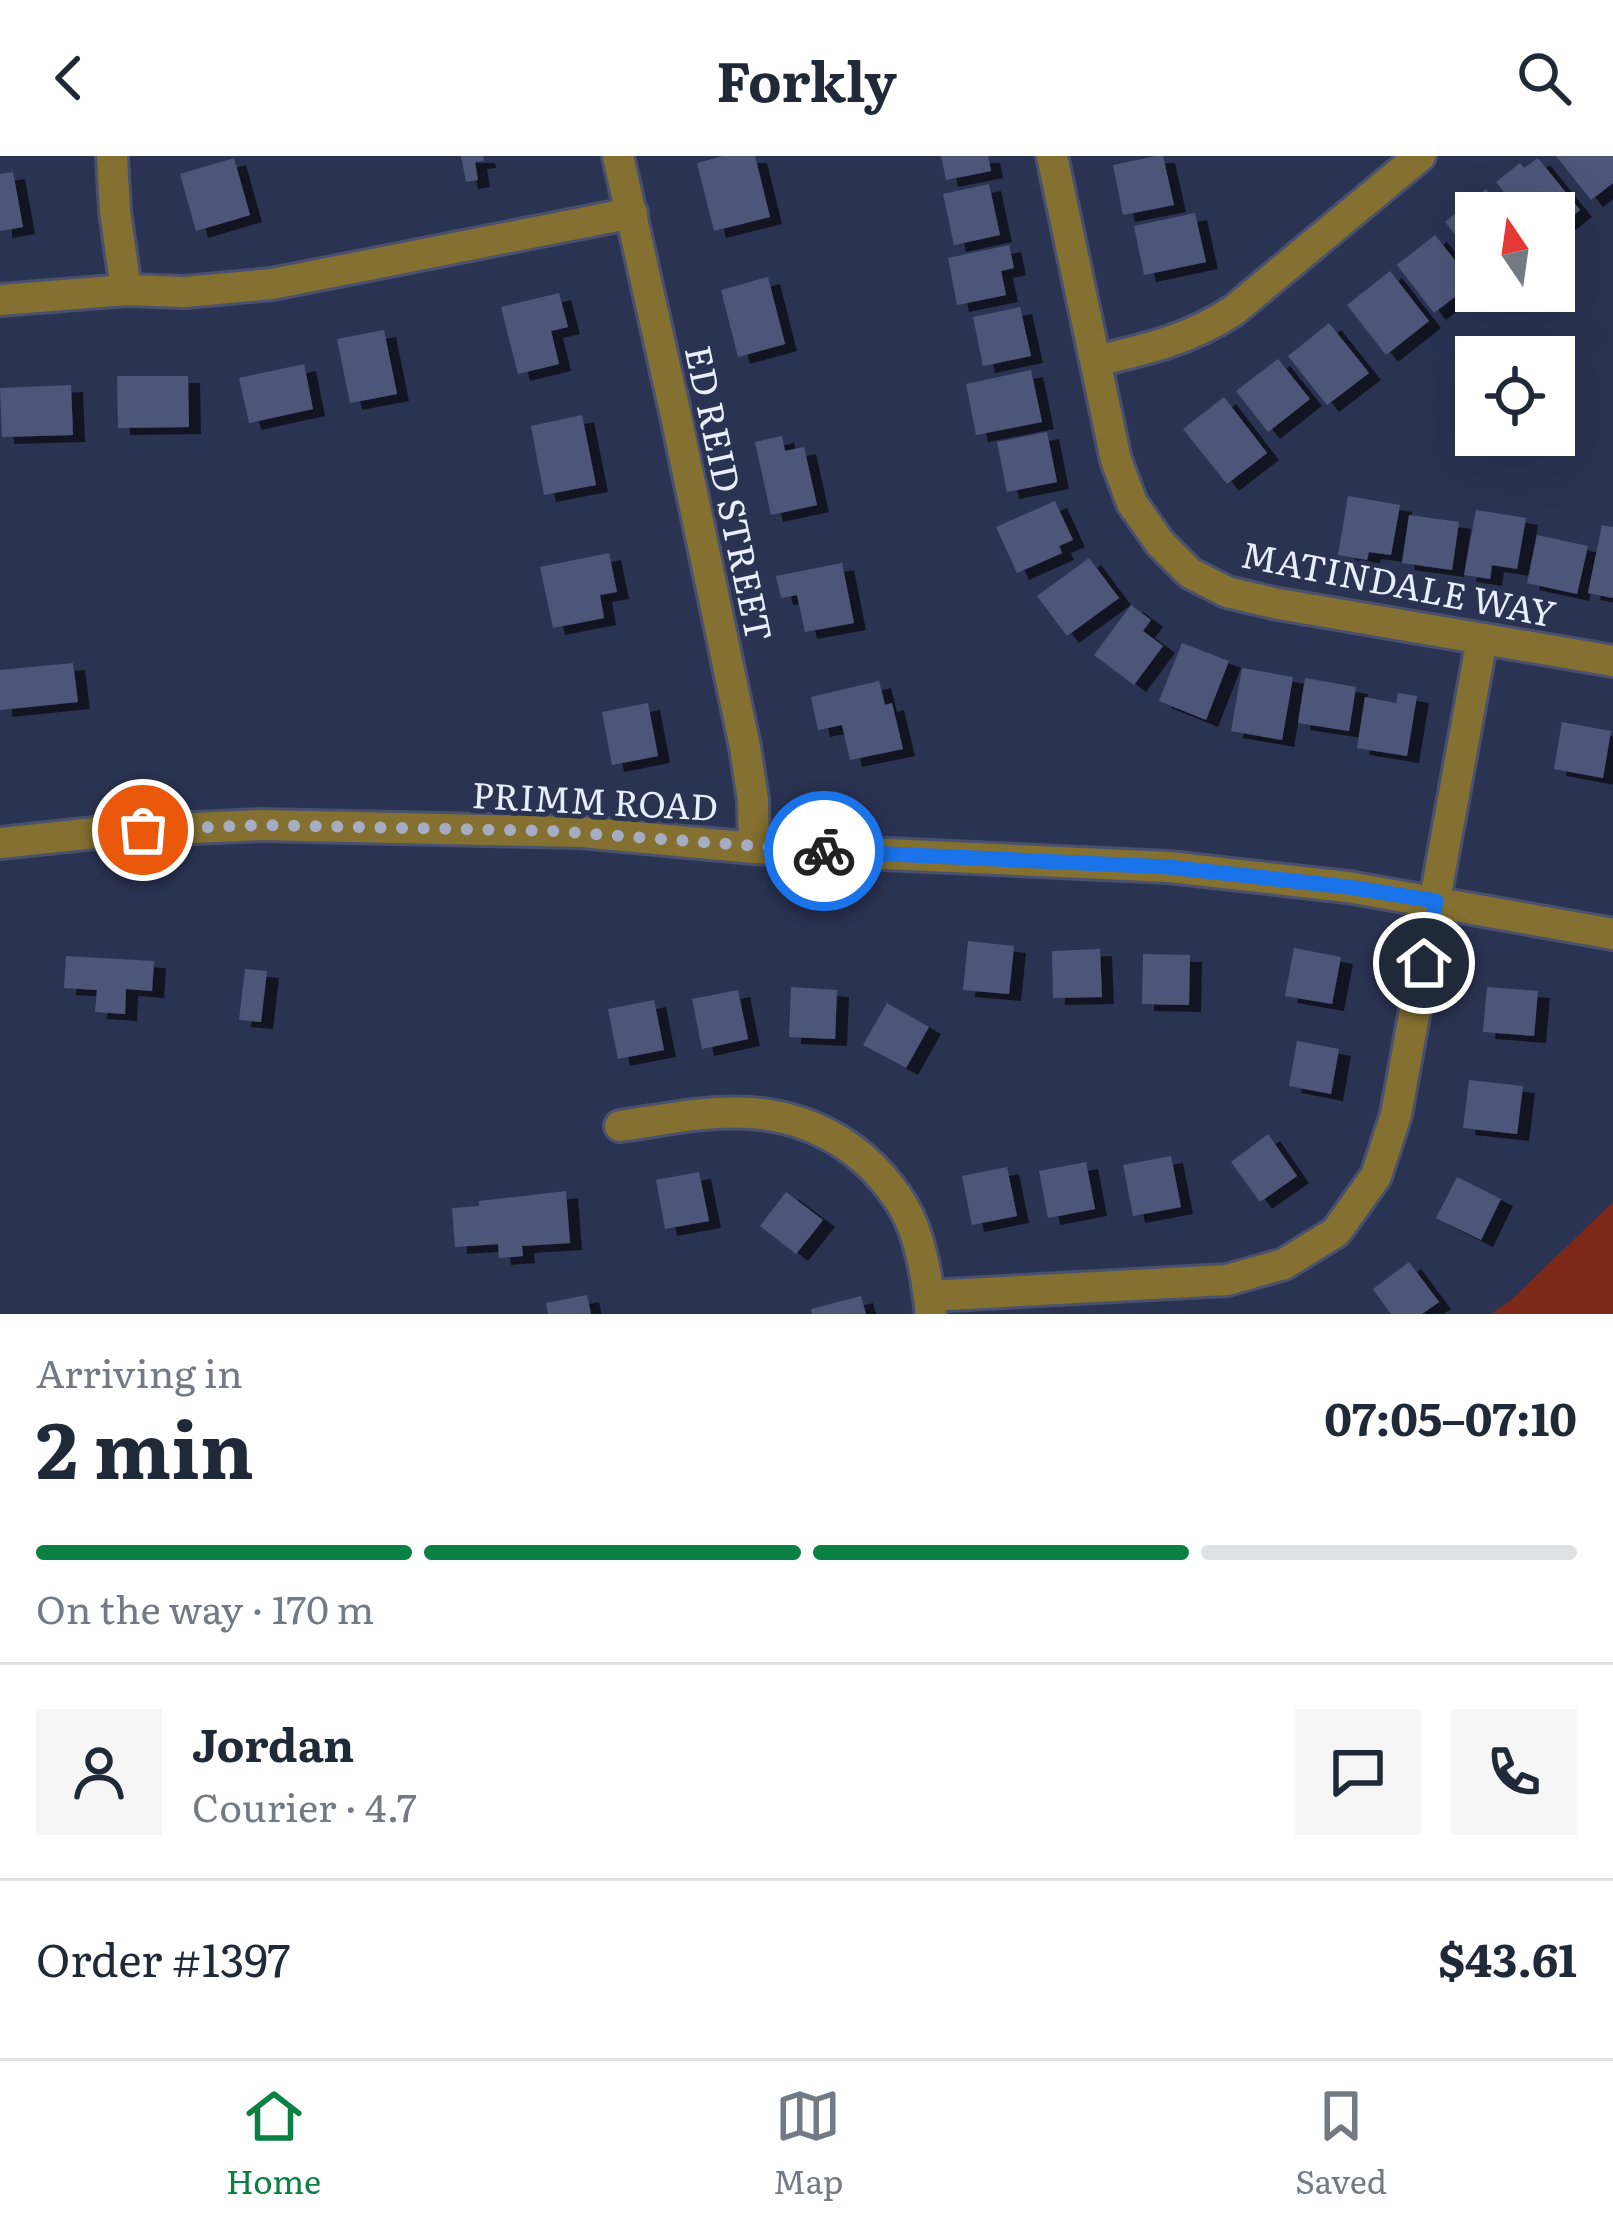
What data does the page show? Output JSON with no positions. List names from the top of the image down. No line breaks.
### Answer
{"streets":{"street":["ED REID STREET","MATINDALE WAY","PRIMM ROAD"]},"crossings":[["ED REID STREET","PRIMM ROAD"]],"north":"top","page":{"header":"Forkly","heading":["2 min","Arriving in","07:05–07:10"],"panel":["Jordan","Courier · 4.7","Order #1397","$43.61"],"bar":"On the way · 170 m","tabs":["Home","Map","Saved"]}}
